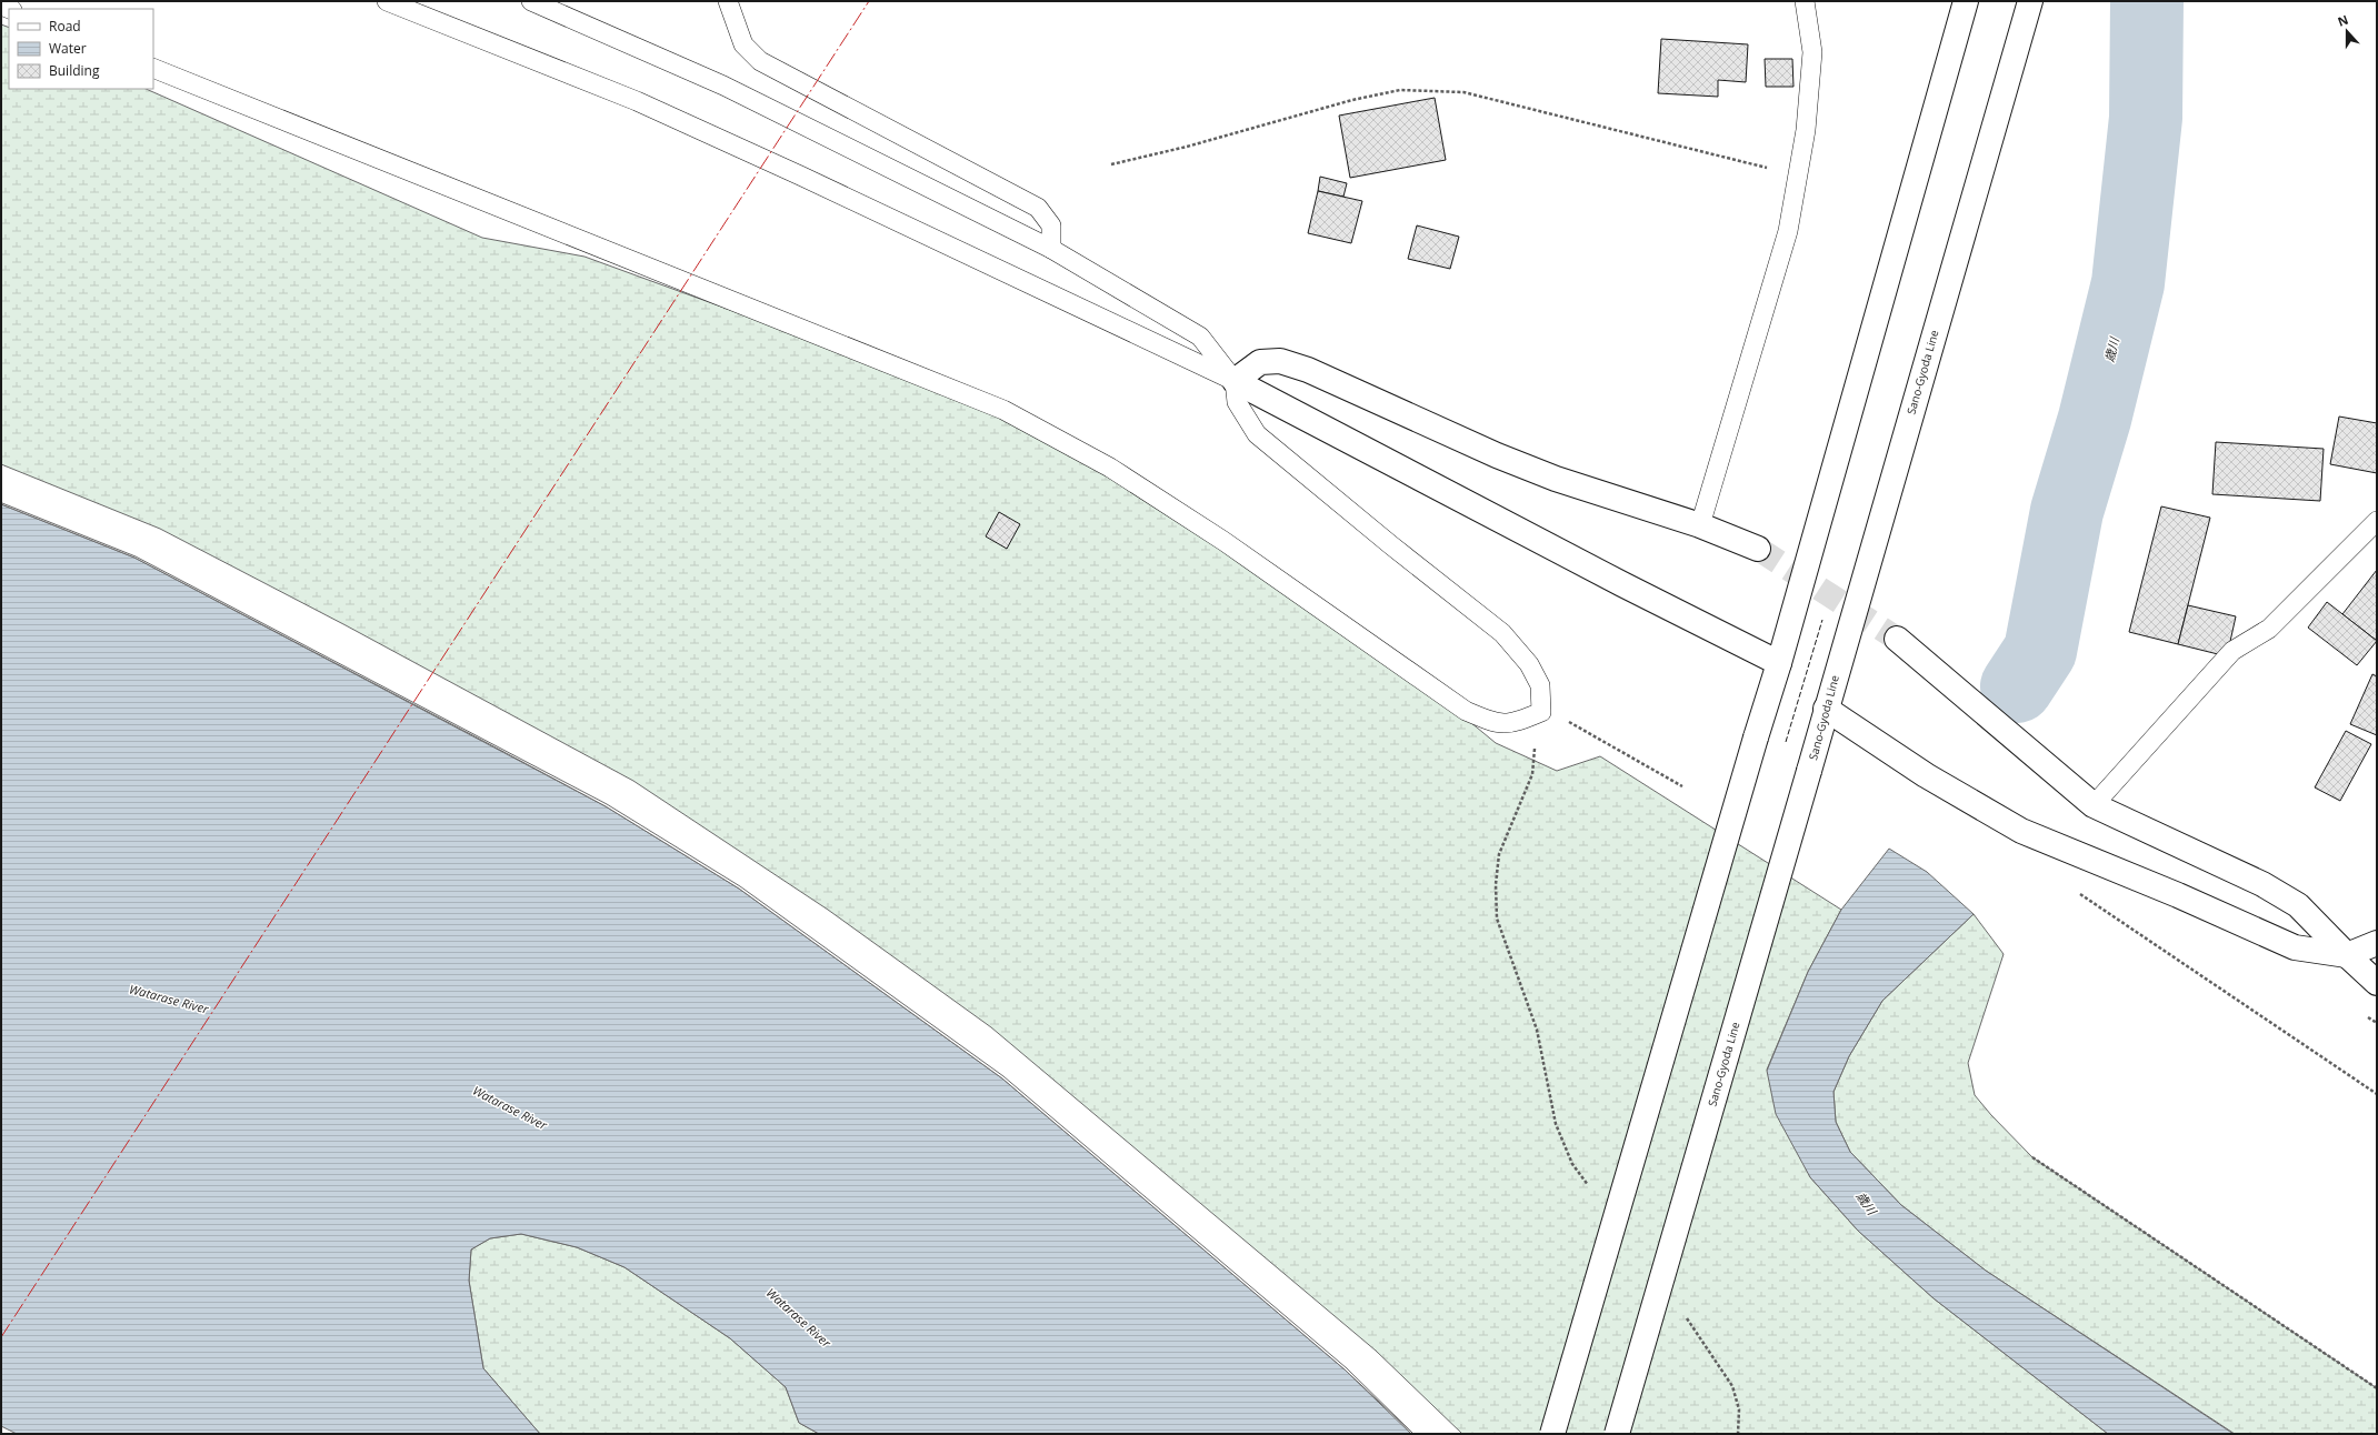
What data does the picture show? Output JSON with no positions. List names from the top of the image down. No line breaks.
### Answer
{"streets":{"main road":["Sano-Gyoda Line"]},"water":["歳川","Watarase River"],"legend":["Road","Water","Building"],"north":"top"}
